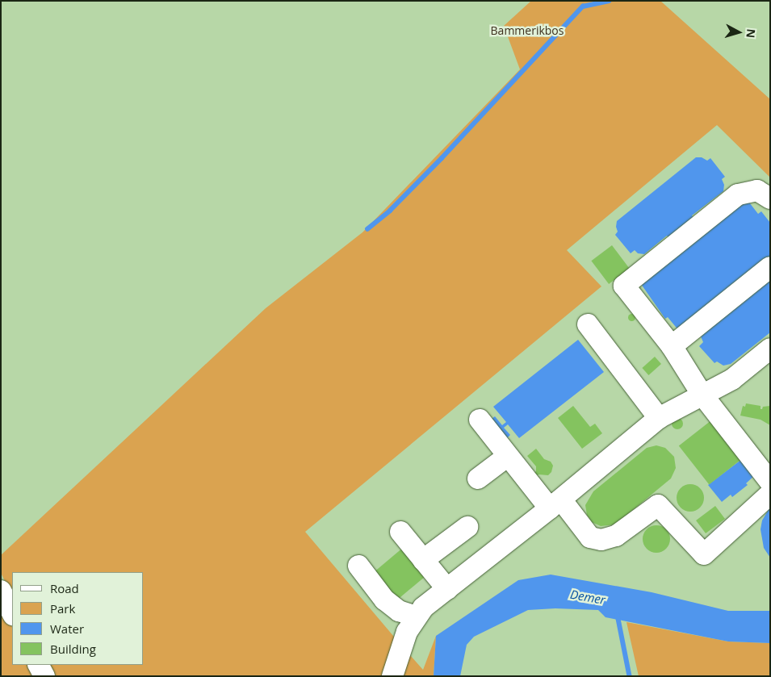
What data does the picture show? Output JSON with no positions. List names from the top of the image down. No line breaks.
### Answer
{"water":["Demer"],"parks":["Bammerikbos"],"legend":["Road","Park","Water","Building"],"north":"right"}
